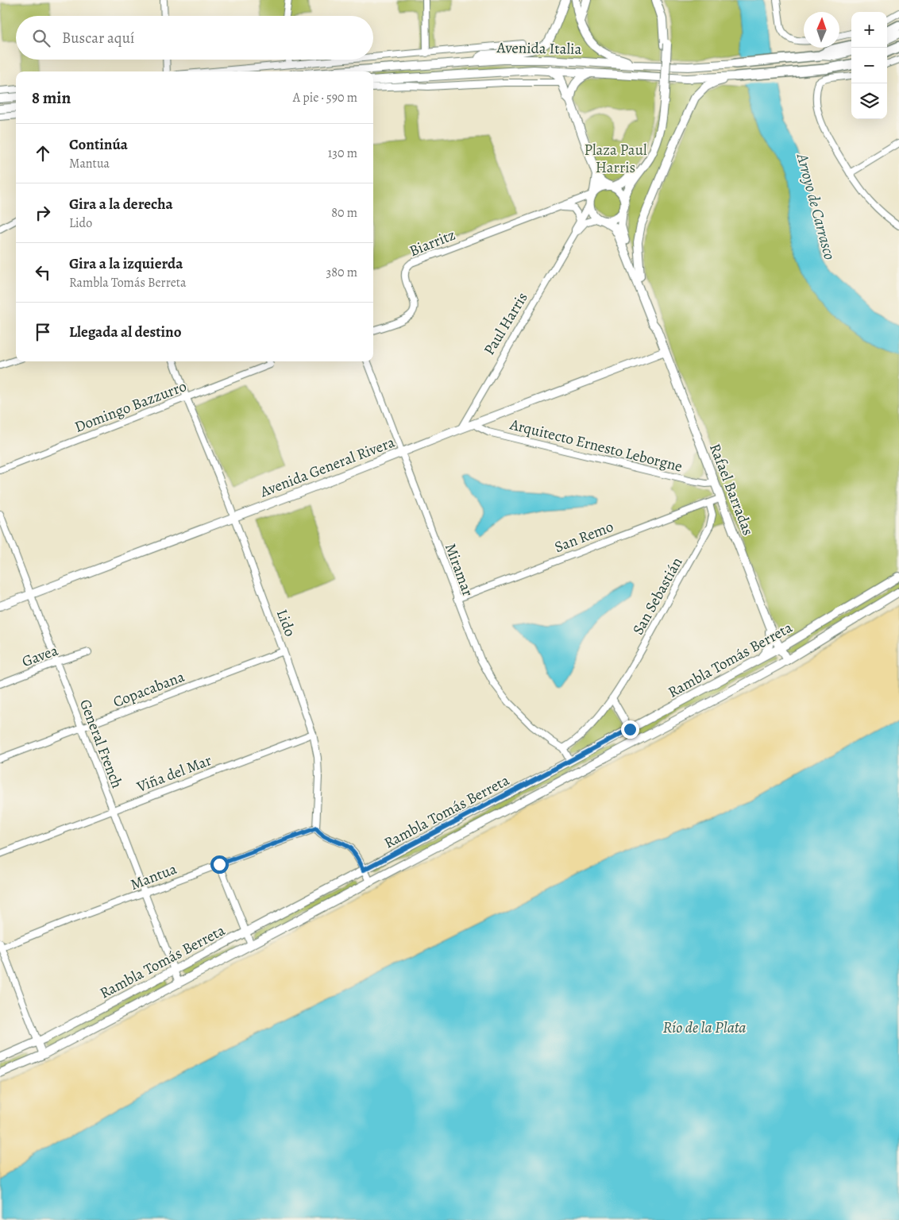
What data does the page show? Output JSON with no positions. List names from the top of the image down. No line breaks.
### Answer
{"streets":{"highway":["Avenida Italia"],"main road":["Avenida General Rivera","Rafael Barradas","Rambla Tomás Berreta"],"street":["Biarritz","Paul Harris","Domingo Bazzurro","Arquitecto Ernesto Leborgne","San Remo","Miramar","San Sebastián","Lido","Gavea","Copacabana","General French","Viña del Mar","Mantua"]},"crossings":[["Biarritz","Paul Harris"],["Biarritz","Rafael Barradas"],["Paul Harris","Avenida General Rivera"],["Paul Harris","Rafael Barradas"],["Domingo Bazzurro","Lido"],["Arquitecto Ernesto Leborgne","Avenida General Rivera"],["Arquitecto Ernesto Leborgne","Rafael Barradas"],["Avenida General Rivera","Rafael Barradas"],["Avenida General Rivera","Miramar"],["Avenida General Rivera","Lido"],["Avenida General Rivera","General French"],["Rafael Barradas","San Remo"],["Rafael Barradas","Rambla Tomás Berreta"],["San Remo","Miramar"],["San Remo","San Sebastián"],["Miramar","San Sebastián"],["Miramar","Rambla Tomás Berreta"],["Lido","Copacabana"],["Lido","Viña del Mar"],["Lido","Mantua"],["Gavea","General French"],["Rambla Tomás Berreta","General French"],["Copacabana","General French"],["General French","Viña del Mar"],["General French","Mantua"]],"water":["Arroyo de Carrasco","Río de la Plata"],"parks":["Plaza Paul Harris"],"north":"top","page":{"map_buttons":["+","−"],"search":"Buscar aquí","heading":["8 min","A pie · 590 m"],"list":[["Continúa","Mantua","130 m"],["Gira a la derecha","Lido","80 m"],["Gira a la izquierda","Rambla Tomás Berreta","380 m"],"Llegada al destino"]}}
